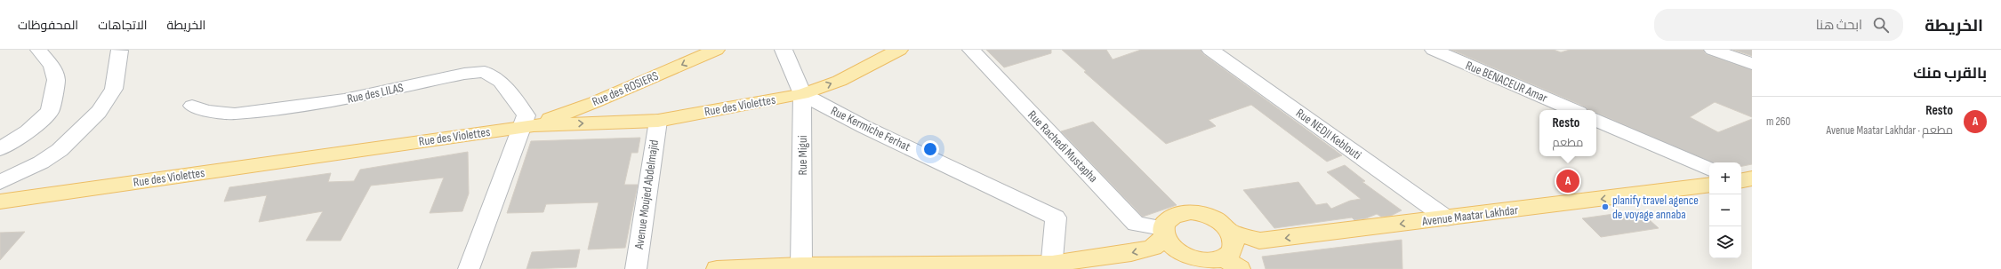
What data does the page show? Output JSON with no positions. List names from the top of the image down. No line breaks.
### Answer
{"streets":{"main road":["Rue des ROSIERS","Rue des Violettes","Avenue Maatar Lakhdar"],"street":["Rue BENACEUR Amar","Rue des LILAS","Rue Kermiche Ferhat","Rue NEDJI Keblouti","Rue Rachedi Mustapha","Rue Migui","Avenue Moujed Abdelmajid"]},"crossings":[["Rue des ROSIERS","Rue des LILAS"],["Rue des ROSIERS","Rue des Violettes"],["Rue des LILAS","Rue des Violettes"],["Rue des Violettes","Rue Kermiche Ferhat"],["Rue des Violettes","Rue Migui"],["Rue des Violettes","Avenue Moujed Abdelmajid"],["Rue Kermiche Ferhat","Rue Migui"],["Rue NEDJI Keblouti","Avenue Maatar Lakhdar"],["Rue Rachedi Mustapha","Avenue Maatar Lakhdar"]],"one_way":["Rue des ROSIERS","Avenue Maatar Lakhdar"],"places":["planify travel agence de voyage annaba"],"page":{"header":"الخريطة","search":"ابحث هنا","nav":["الخريطة","الاتجاهات","المحفوظات"],"heading":"بالقرب منك","list":[{"mark":"A","name":"Resto","note":"مطعم · Avenue Maatar Lakhdar","value":"260 m"}],"popup":["Resto","مطعم"],"map_buttons":["+","−"],"pins":"A"}}
